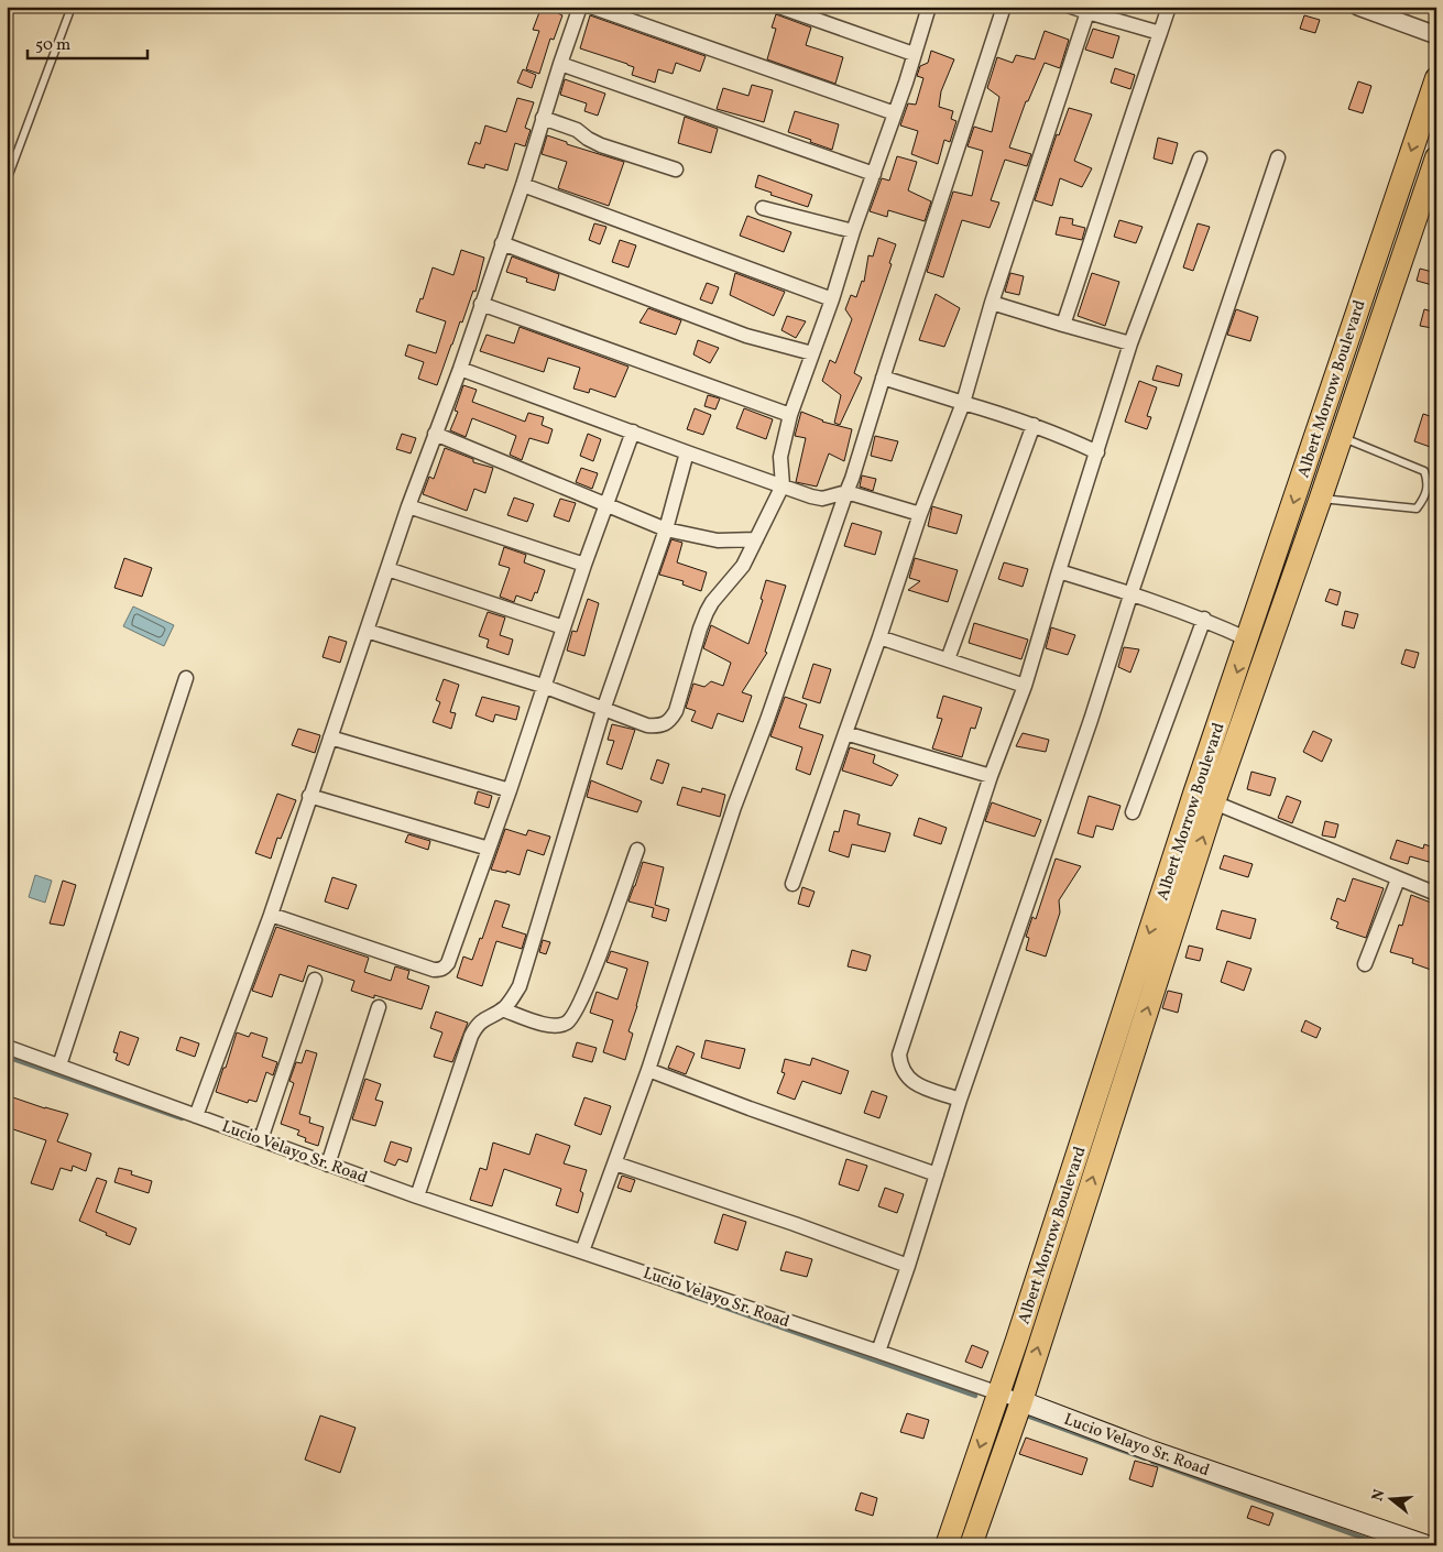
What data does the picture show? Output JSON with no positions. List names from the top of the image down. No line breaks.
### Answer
{"streets":{"highway":["Albert Morrow Boulevard"],"main road":["Lucio Velayo Sr. Road"]},"crossings":[["Albert Morrow Boulevard","Lucio Velayo Sr. Road"]],"scale_bar":"50 m","north":"left"}
